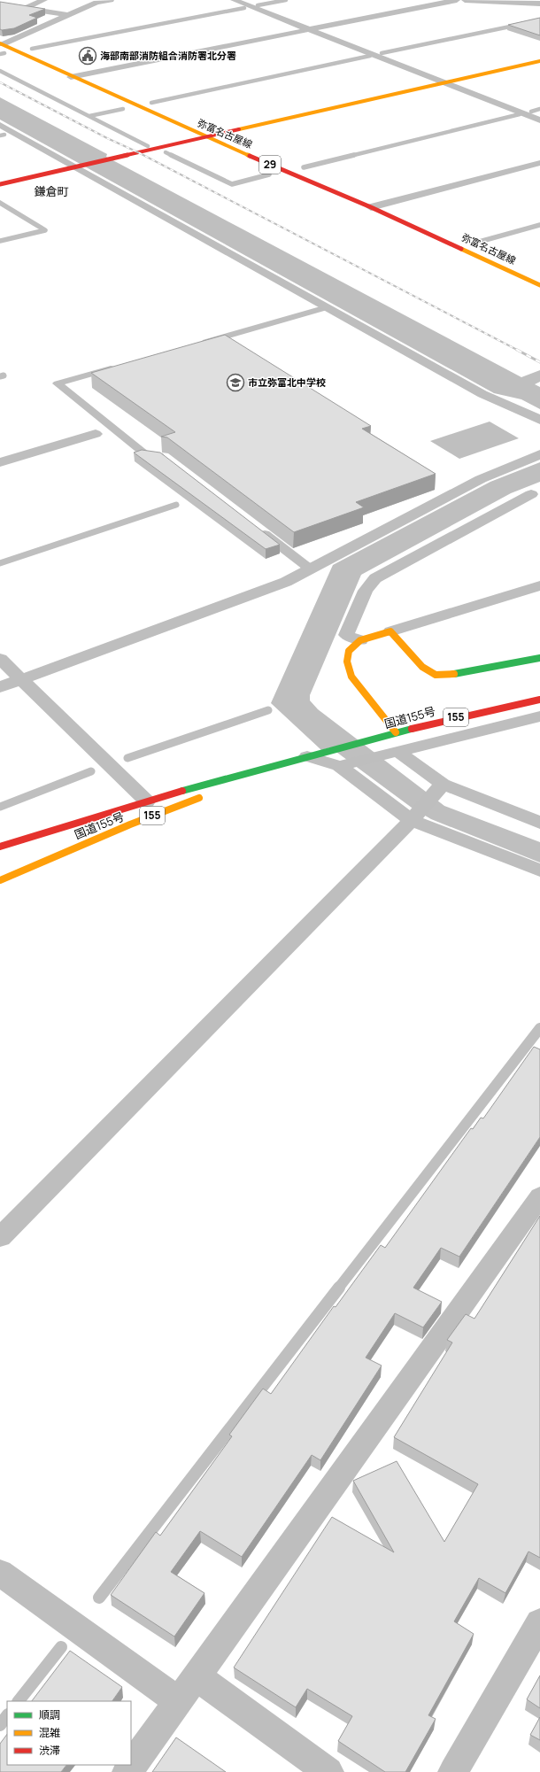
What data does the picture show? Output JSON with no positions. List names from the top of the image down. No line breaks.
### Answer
{"streets":{"main road":["弥富名古屋線","29","国道155号","155"]},"districts":["鎌倉町"],"places":{"public building":["海部南部消防組合消防署北分署"],"school or university":["市立弥富北中学校"]},"legend":["順調","混雑","渋滞"]}
